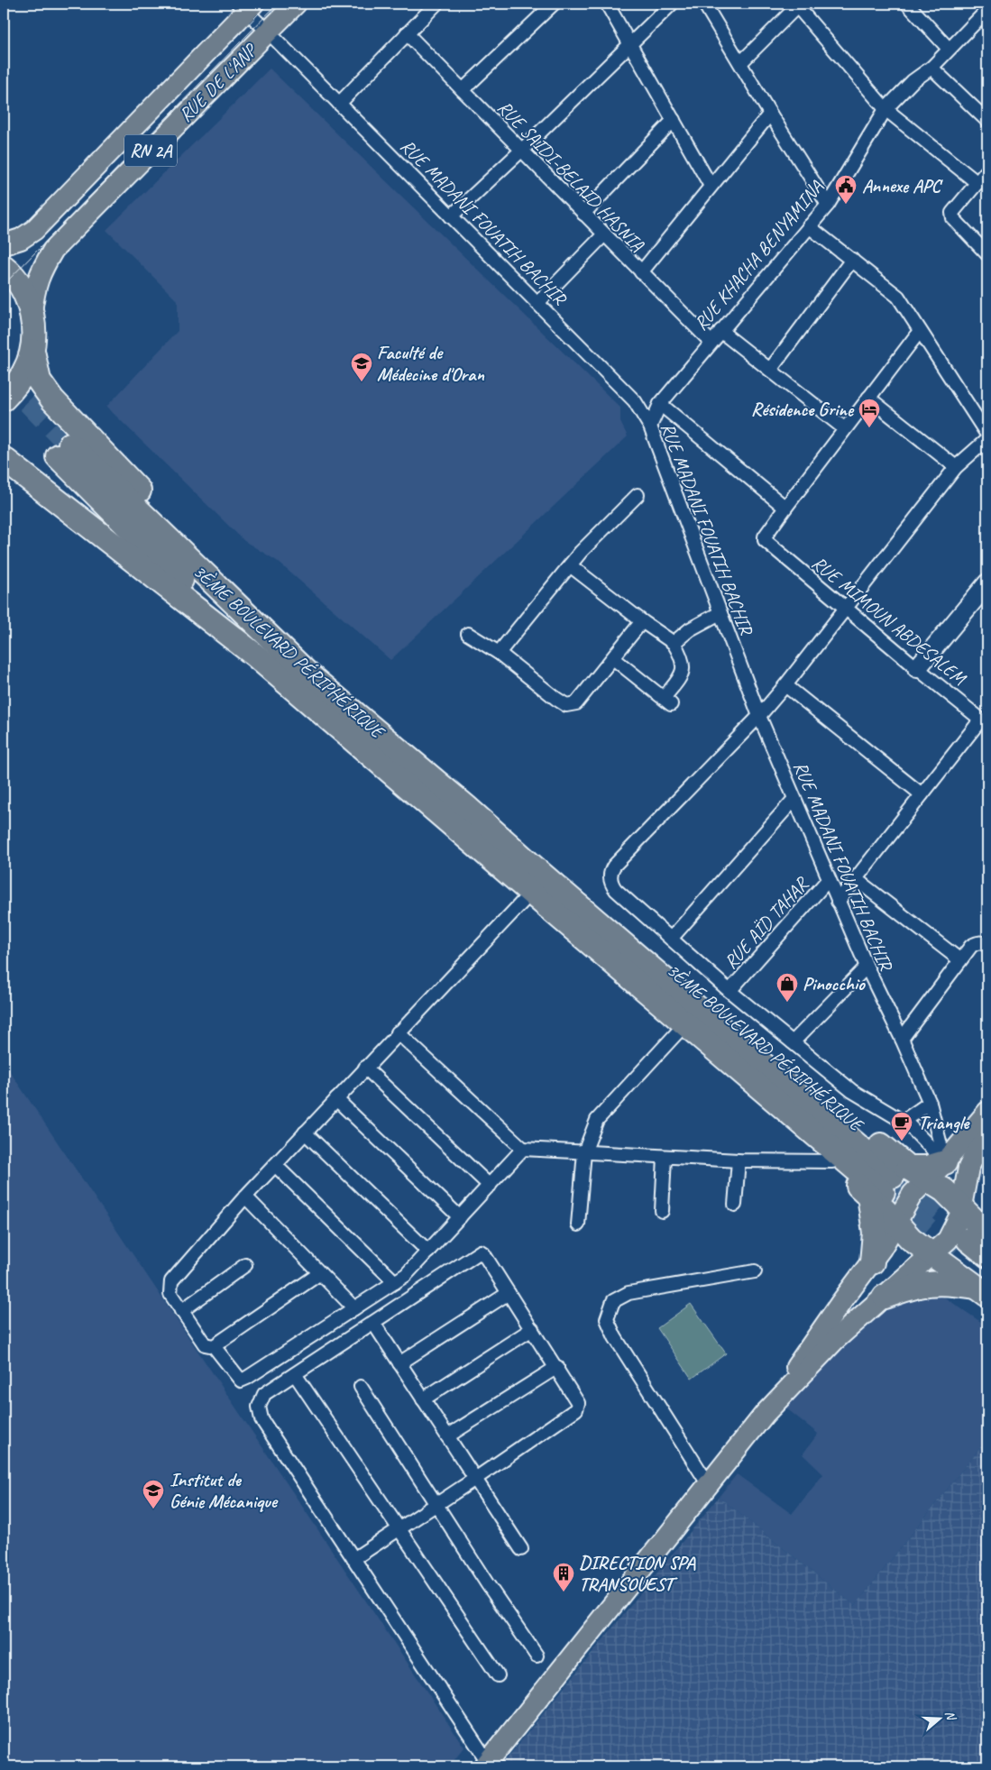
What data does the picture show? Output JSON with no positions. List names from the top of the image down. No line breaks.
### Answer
{"streets":{"highway":["3ÈME BOULEVARD PÉRIPHÉRIQUE"],"main road":["RUE DE L'ANP","RN 2A"],"street":["RUE SAIDI-BELAID HASNIA","RUE MADANI FOUATIH BACHIR","RUE KHACHA BENYAMINA","RUE MIMOUN ABDESALEM","RUE AÏD TAHAR"]},"crossings":[["RUE DE L'ANP","RUE MADANI FOUATIH BACHIR"],["RUE SAIDI-BELAID HASNIA","RUE KHACHA BENYAMINA"],["RUE MADANI FOUATIH BACHIR","RUE KHACHA BENYAMINA"],["RUE MADANI FOUATIH BACHIR","RUE MIMOUN ABDESALEM"],["RUE MADANI FOUATIH BACHIR","RUE AÏD TAHAR"]],"places":{"public building":["Annexe APC"],"school or university":["Faculté de Médecine d'Oran","Institut de Génie Mécanique"],"hotel":["Résidence Grine"],"shop":["Pinocchio"],"cafe":["Triangle"],"building":["DIRECTION SPA TRANSOUEST"]},"north":"right"}
